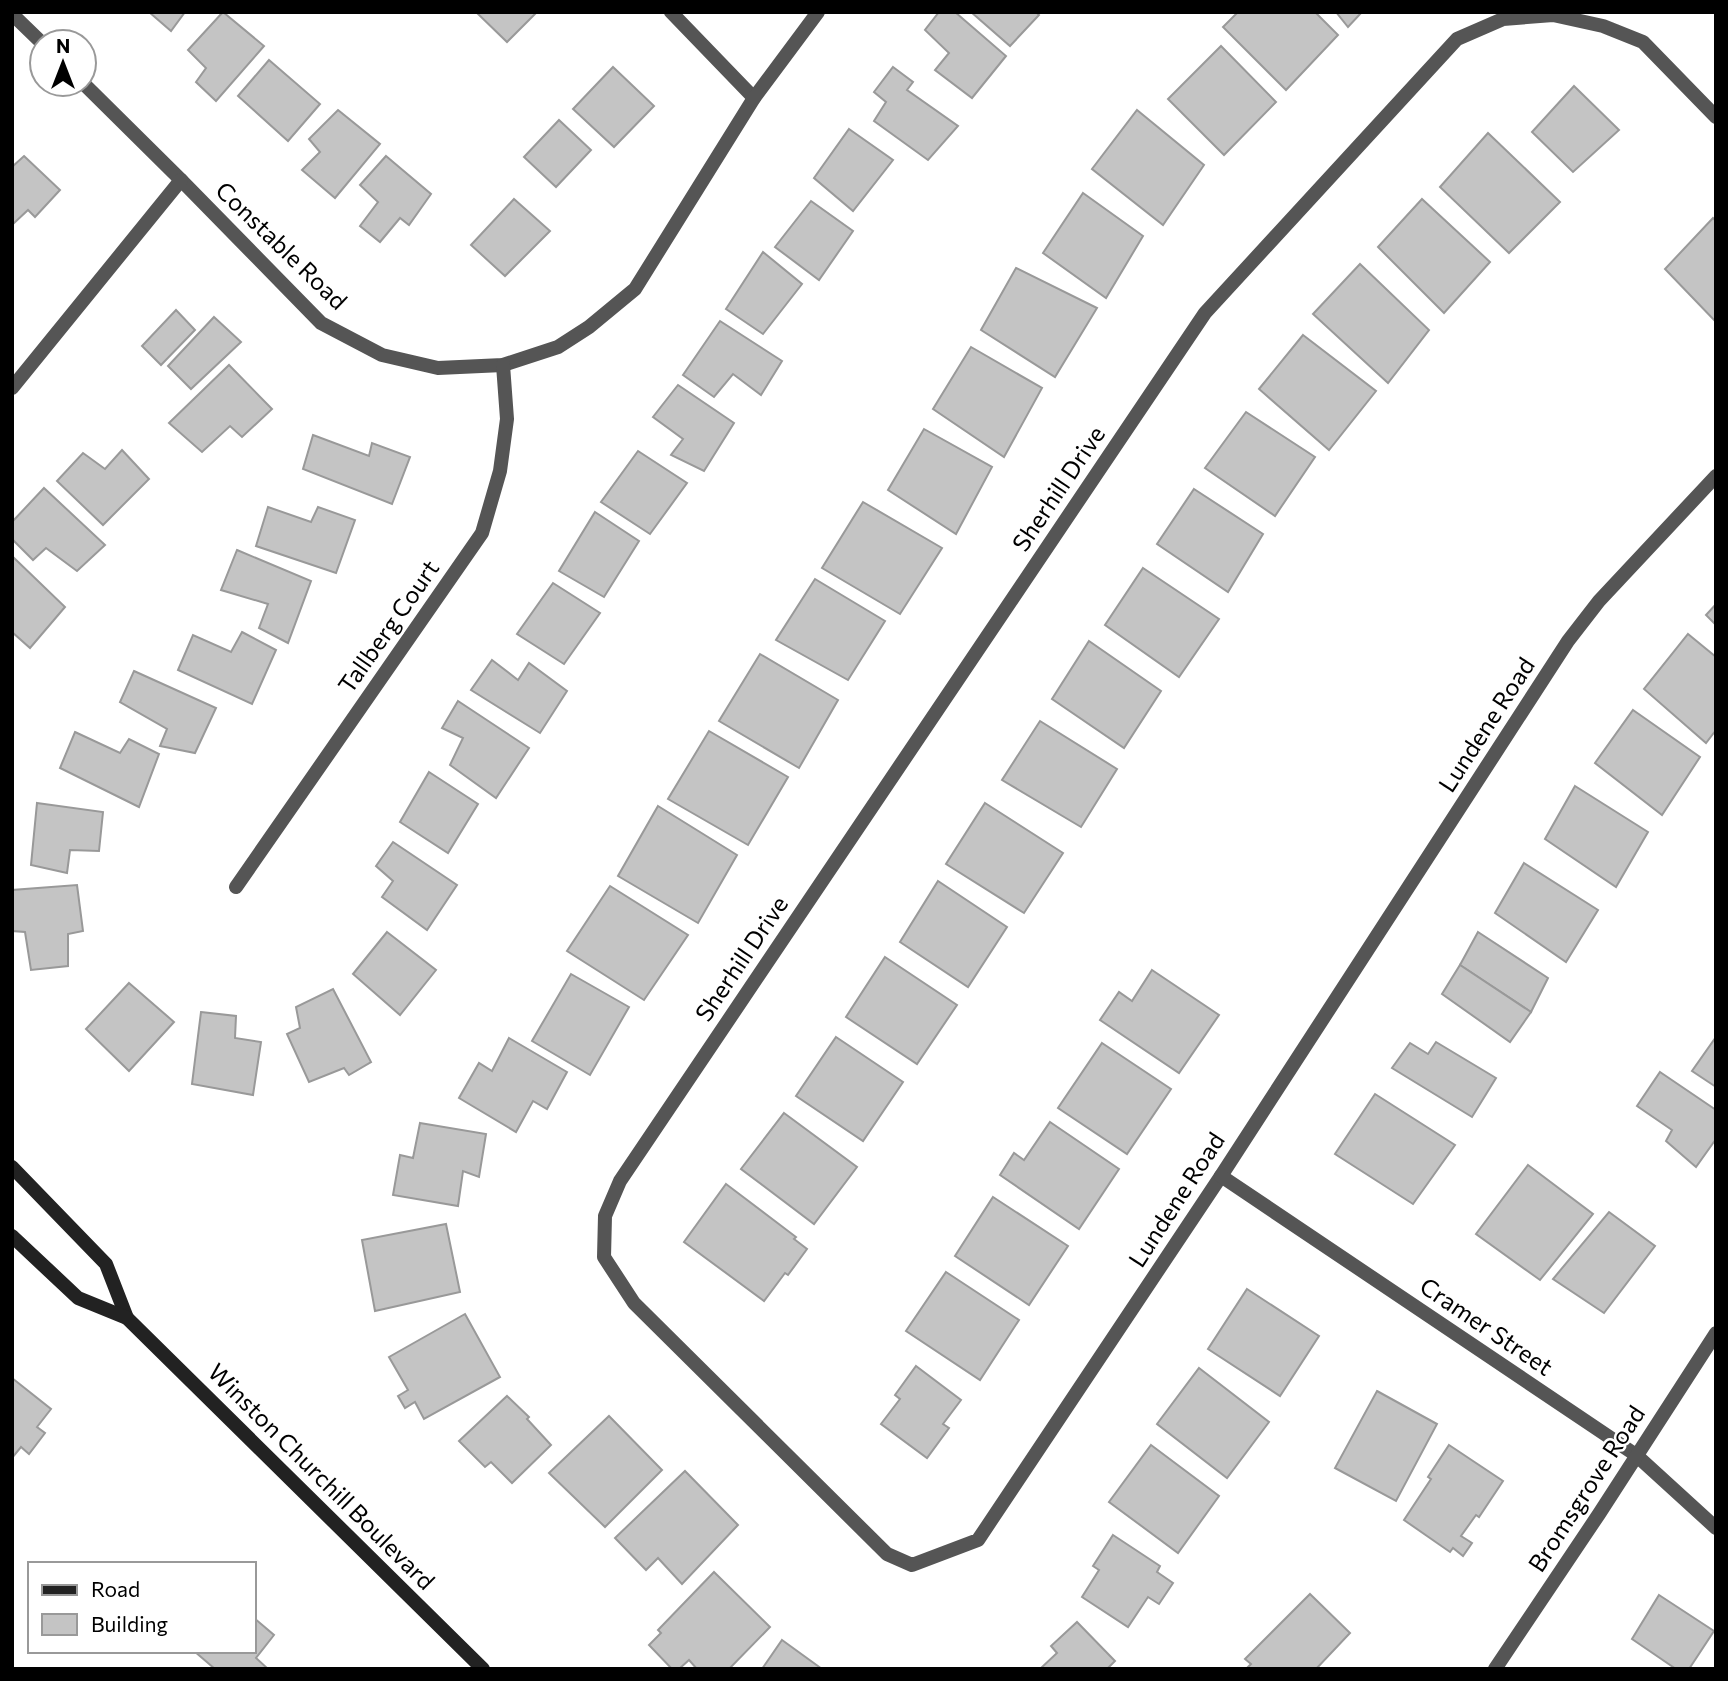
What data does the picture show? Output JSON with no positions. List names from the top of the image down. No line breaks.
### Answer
{"streets":{"main road":["Winston Churchill Boulevard"],"street":["Constable Road","Sherhill Drive","Tallberg Court","Lundene Road","Cramer Street","Bromsgrove Road"]},"crossings":[["Constable Road","Tallberg Court"],["Sherhill Drive","Lundene Road"],["Lundene Road","Cramer Street"],["Cramer Street","Bromsgrove Road"]],"legend":["Road","Building"],"north":"top"}
